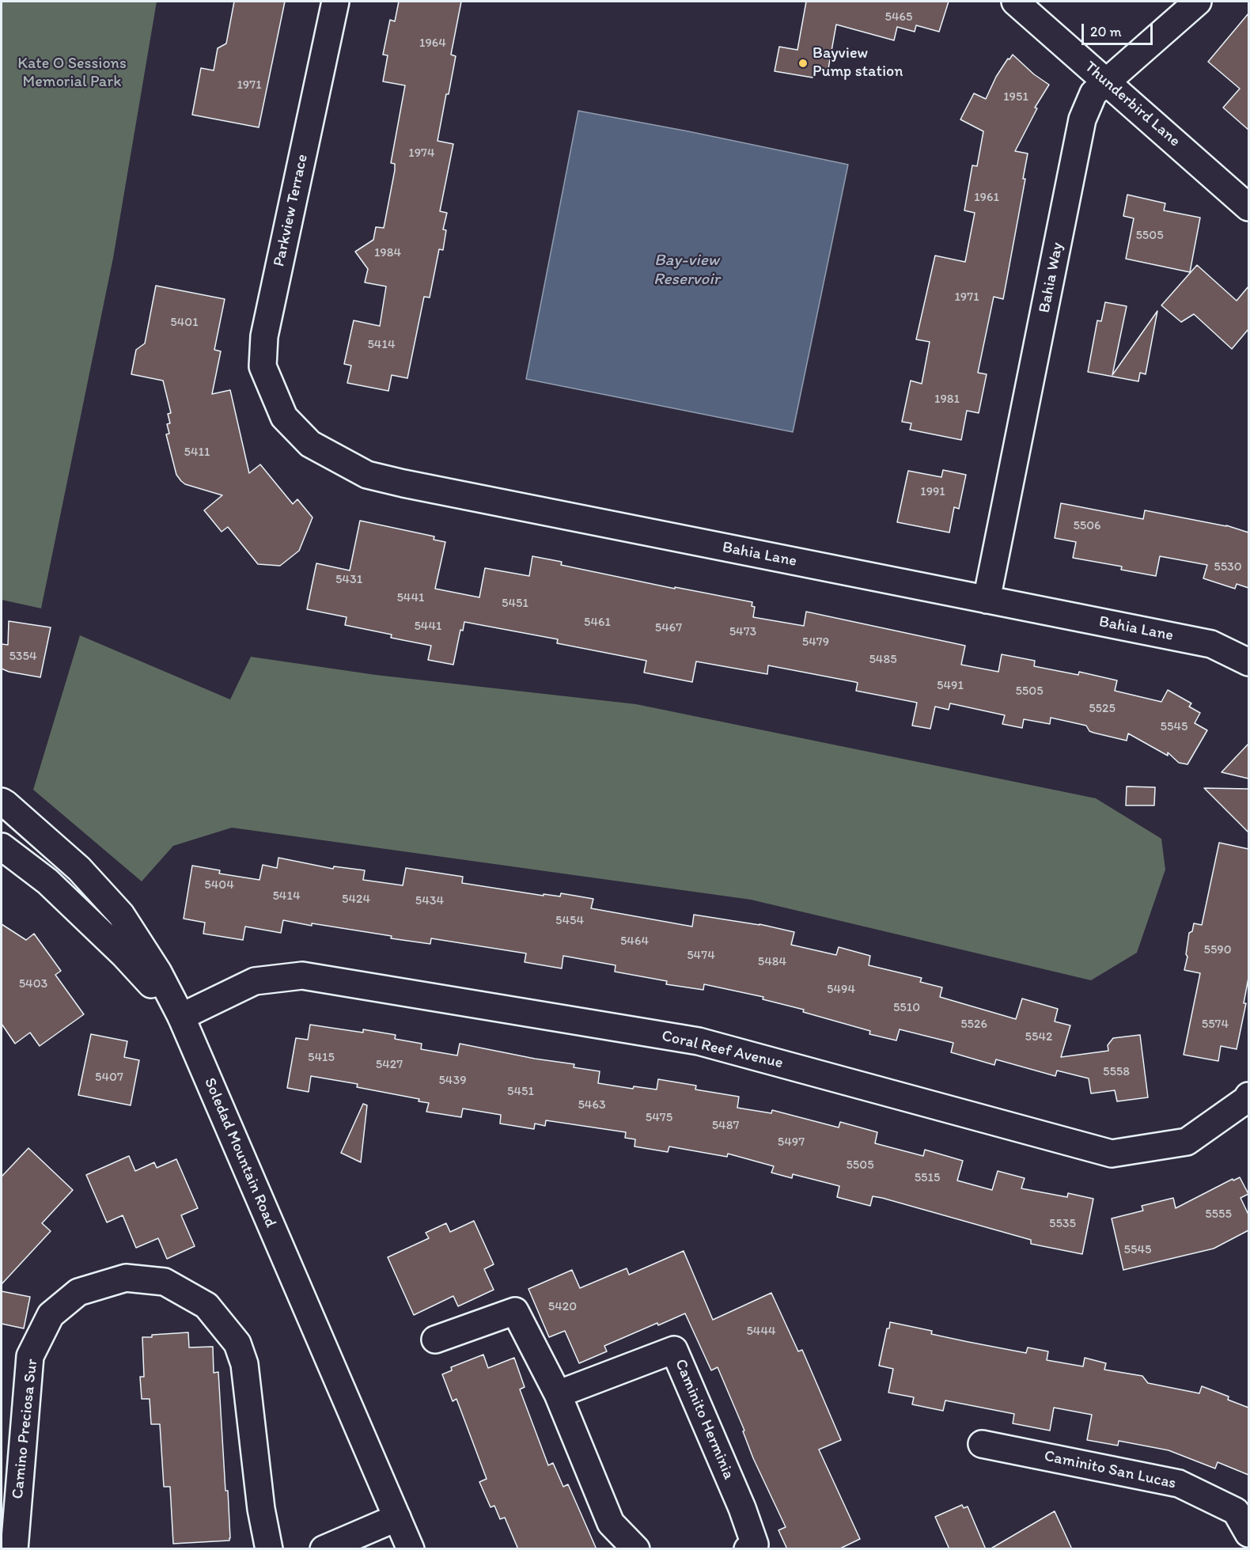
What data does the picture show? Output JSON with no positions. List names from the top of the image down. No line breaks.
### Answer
{"streets":{"street":["Thunderbird Lane","Parkview Terrace","Bahia Way","Bahia Lane","Coral Reef Avenue","Soledad Mountain Road","Caminito Herminia","Camino Preciosa Sur","Caminito San Lucas"]},"crossings":[["Thunderbird Lane","Bahia Way"],["Parkview Terrace","Bahia Lane"],["Bahia Way","Bahia Lane"],["Coral Reef Avenue","Soledad Mountain Road"]],"water":["Bay-view Reservoir"],"parks":["Kate O Sessions Memorial Park"],"places":["Bayview Pump station"],"house_numbers":["5465","1964","1971","1951","1974","1961","5505","1984","1971","5401","5414","1981","5411","1991","5506","5530","5431","5441","5451","5461","5441","5467","5473","5479","5354","5485","5491","5505","5525","5545","5404","5414","5424","5434","5454","5464","5590","5474","5484","5403","5494","5510","5526","5574","5542","5415","5427","5558","5407","5439","5451","5463","5475","5487","5497","5505","5515","5555","5535","5545","5420","5444"],"scale_bar":"20 m"}
